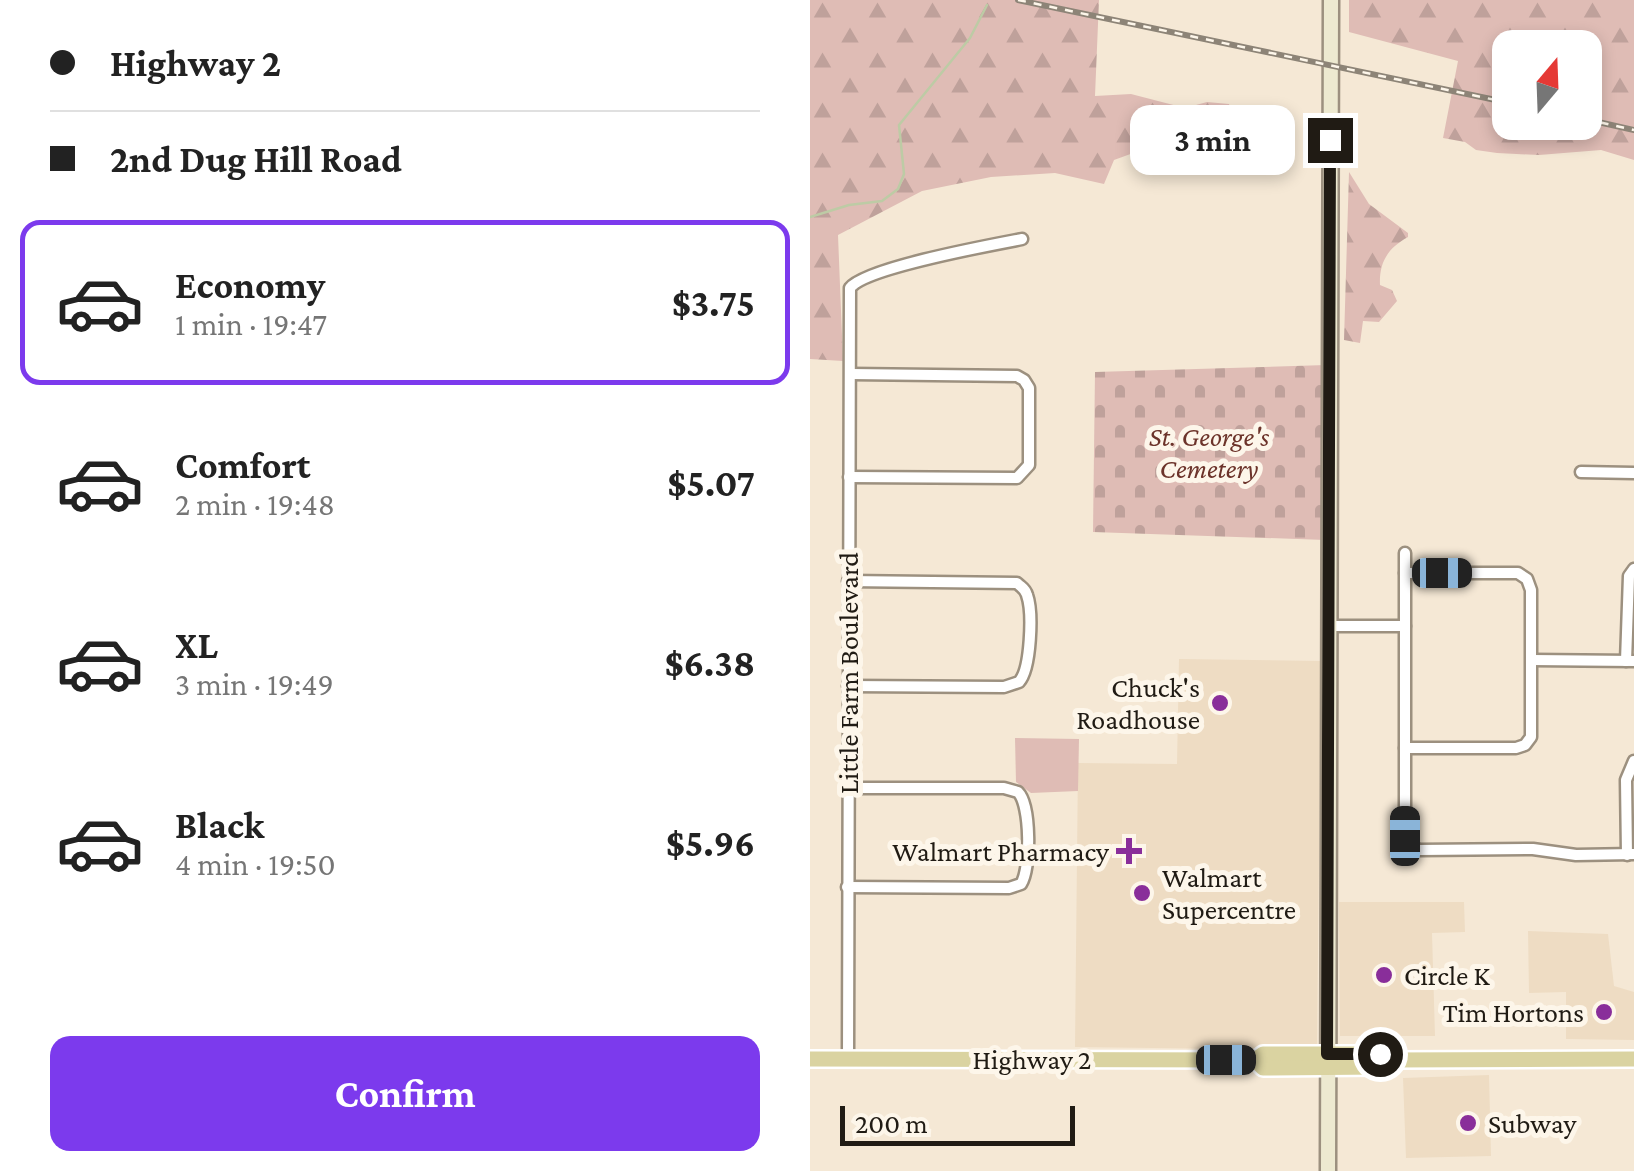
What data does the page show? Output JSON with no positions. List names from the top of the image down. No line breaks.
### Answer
{"streets":{"main road":["Highway 2"],"street":["Little Farm Boulevard"]},"crossings":[["Little Farm Boulevard","Highway 2"]],"parks":["St. George's Cemetery"],"places":{"other":["Chuck's Roadhouse","Walmart Supercentre","Circle K","Tim Hortons","Subway"],"health":["Walmart Pharmacy"]},"scale_bar":"200 m","north":"top","page":{"banner":["Highway 2","2nd Dug Hill Road"],"bubble":"3 min","list":[{"name":"Economy","note":"1 min · 19:47","value":"$3.75"},{"name":"Comfort","note":"2 min · 19:48","value":"$5.07"},{"name":"XL","note":"3 min · 19:49","value":"$6.38"},{"name":"Black","note":"4 min · 19:50","value":"$5.96"}],"buttons":"Confirm","scale":"200 m"}}
